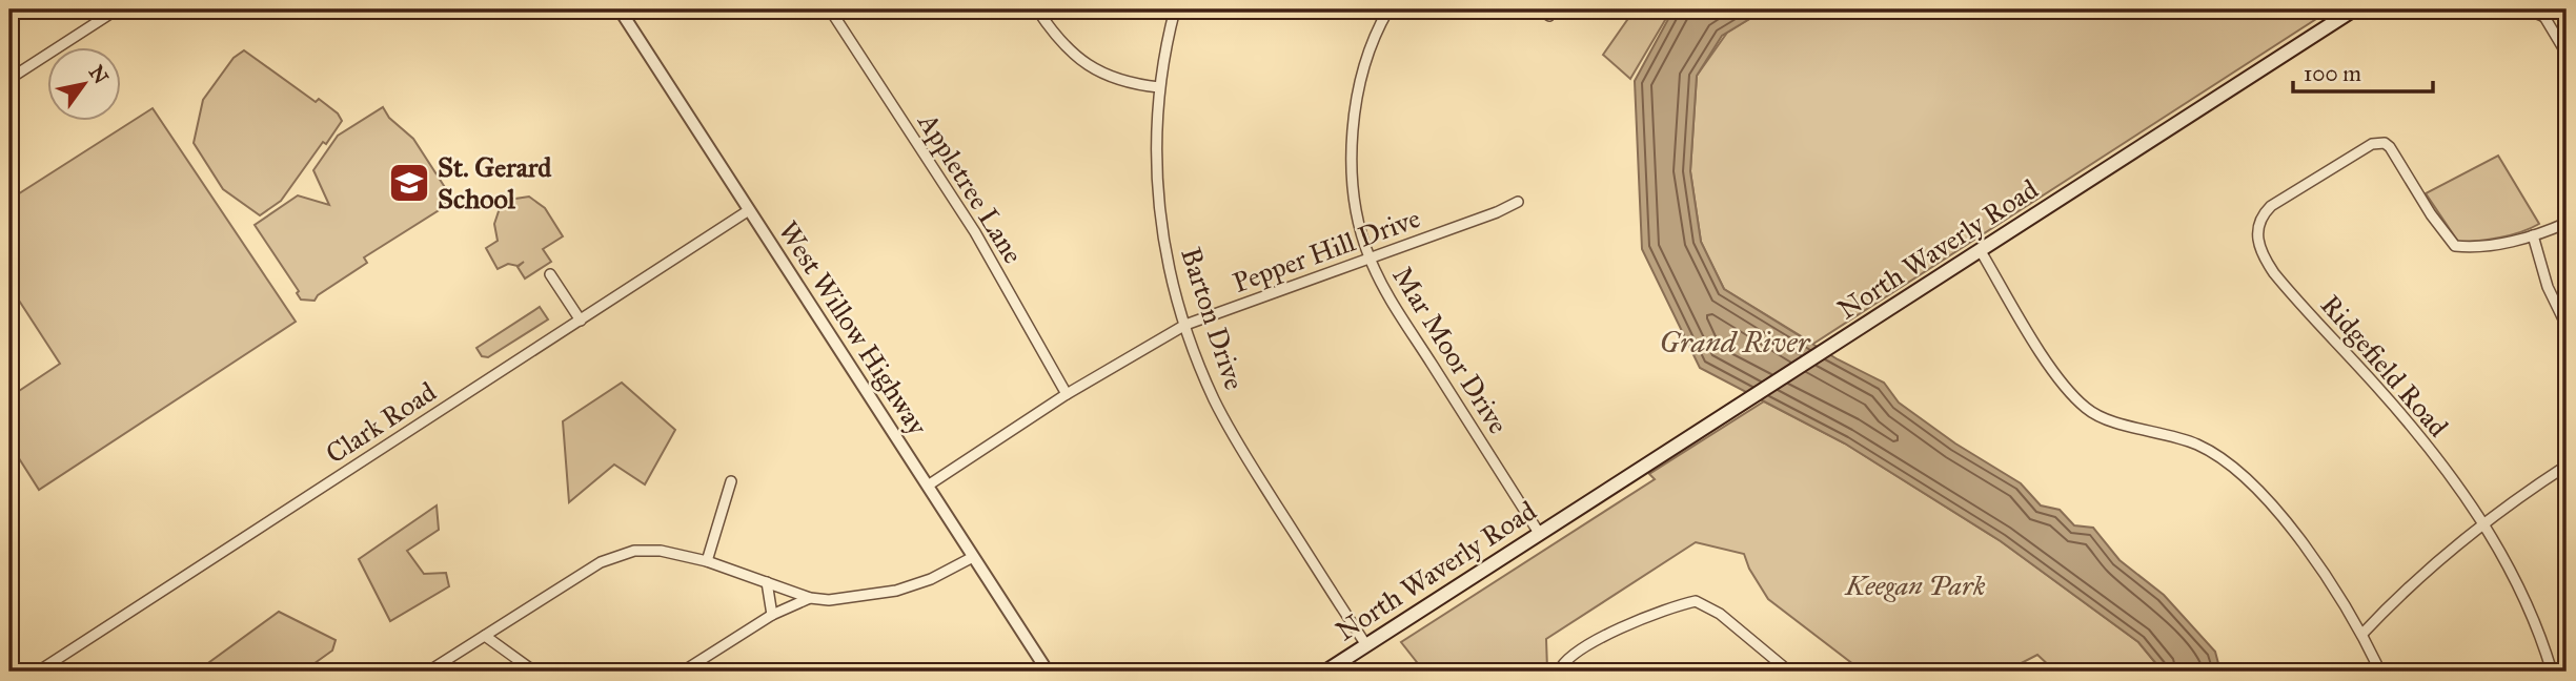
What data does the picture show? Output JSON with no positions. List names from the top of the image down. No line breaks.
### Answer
{"streets":{"main road":["North Waverly Road"],"street":["Appletree Lane","Pepper Hill Drive","Barton Drive","West Willow Highway","Mar Moor Drive","Ridgefield Road","Clark Road"]},"crossings":[["Appletree Lane","Pepper Hill Drive"],["North Waverly Road","Barton Drive"],["North Waverly Road","Mar Moor Drive"],["Pepper Hill Drive","Barton Drive"],["Pepper Hill Drive","West Willow Highway"],["Pepper Hill Drive","Mar Moor Drive"],["West Willow Highway","Clark Road"]],"water":["Grand River"],"parks":["Keegan Park"],"places":{"school or university":["St. Gerard School"]},"scale_bar":"100 m","north":"top right"}
